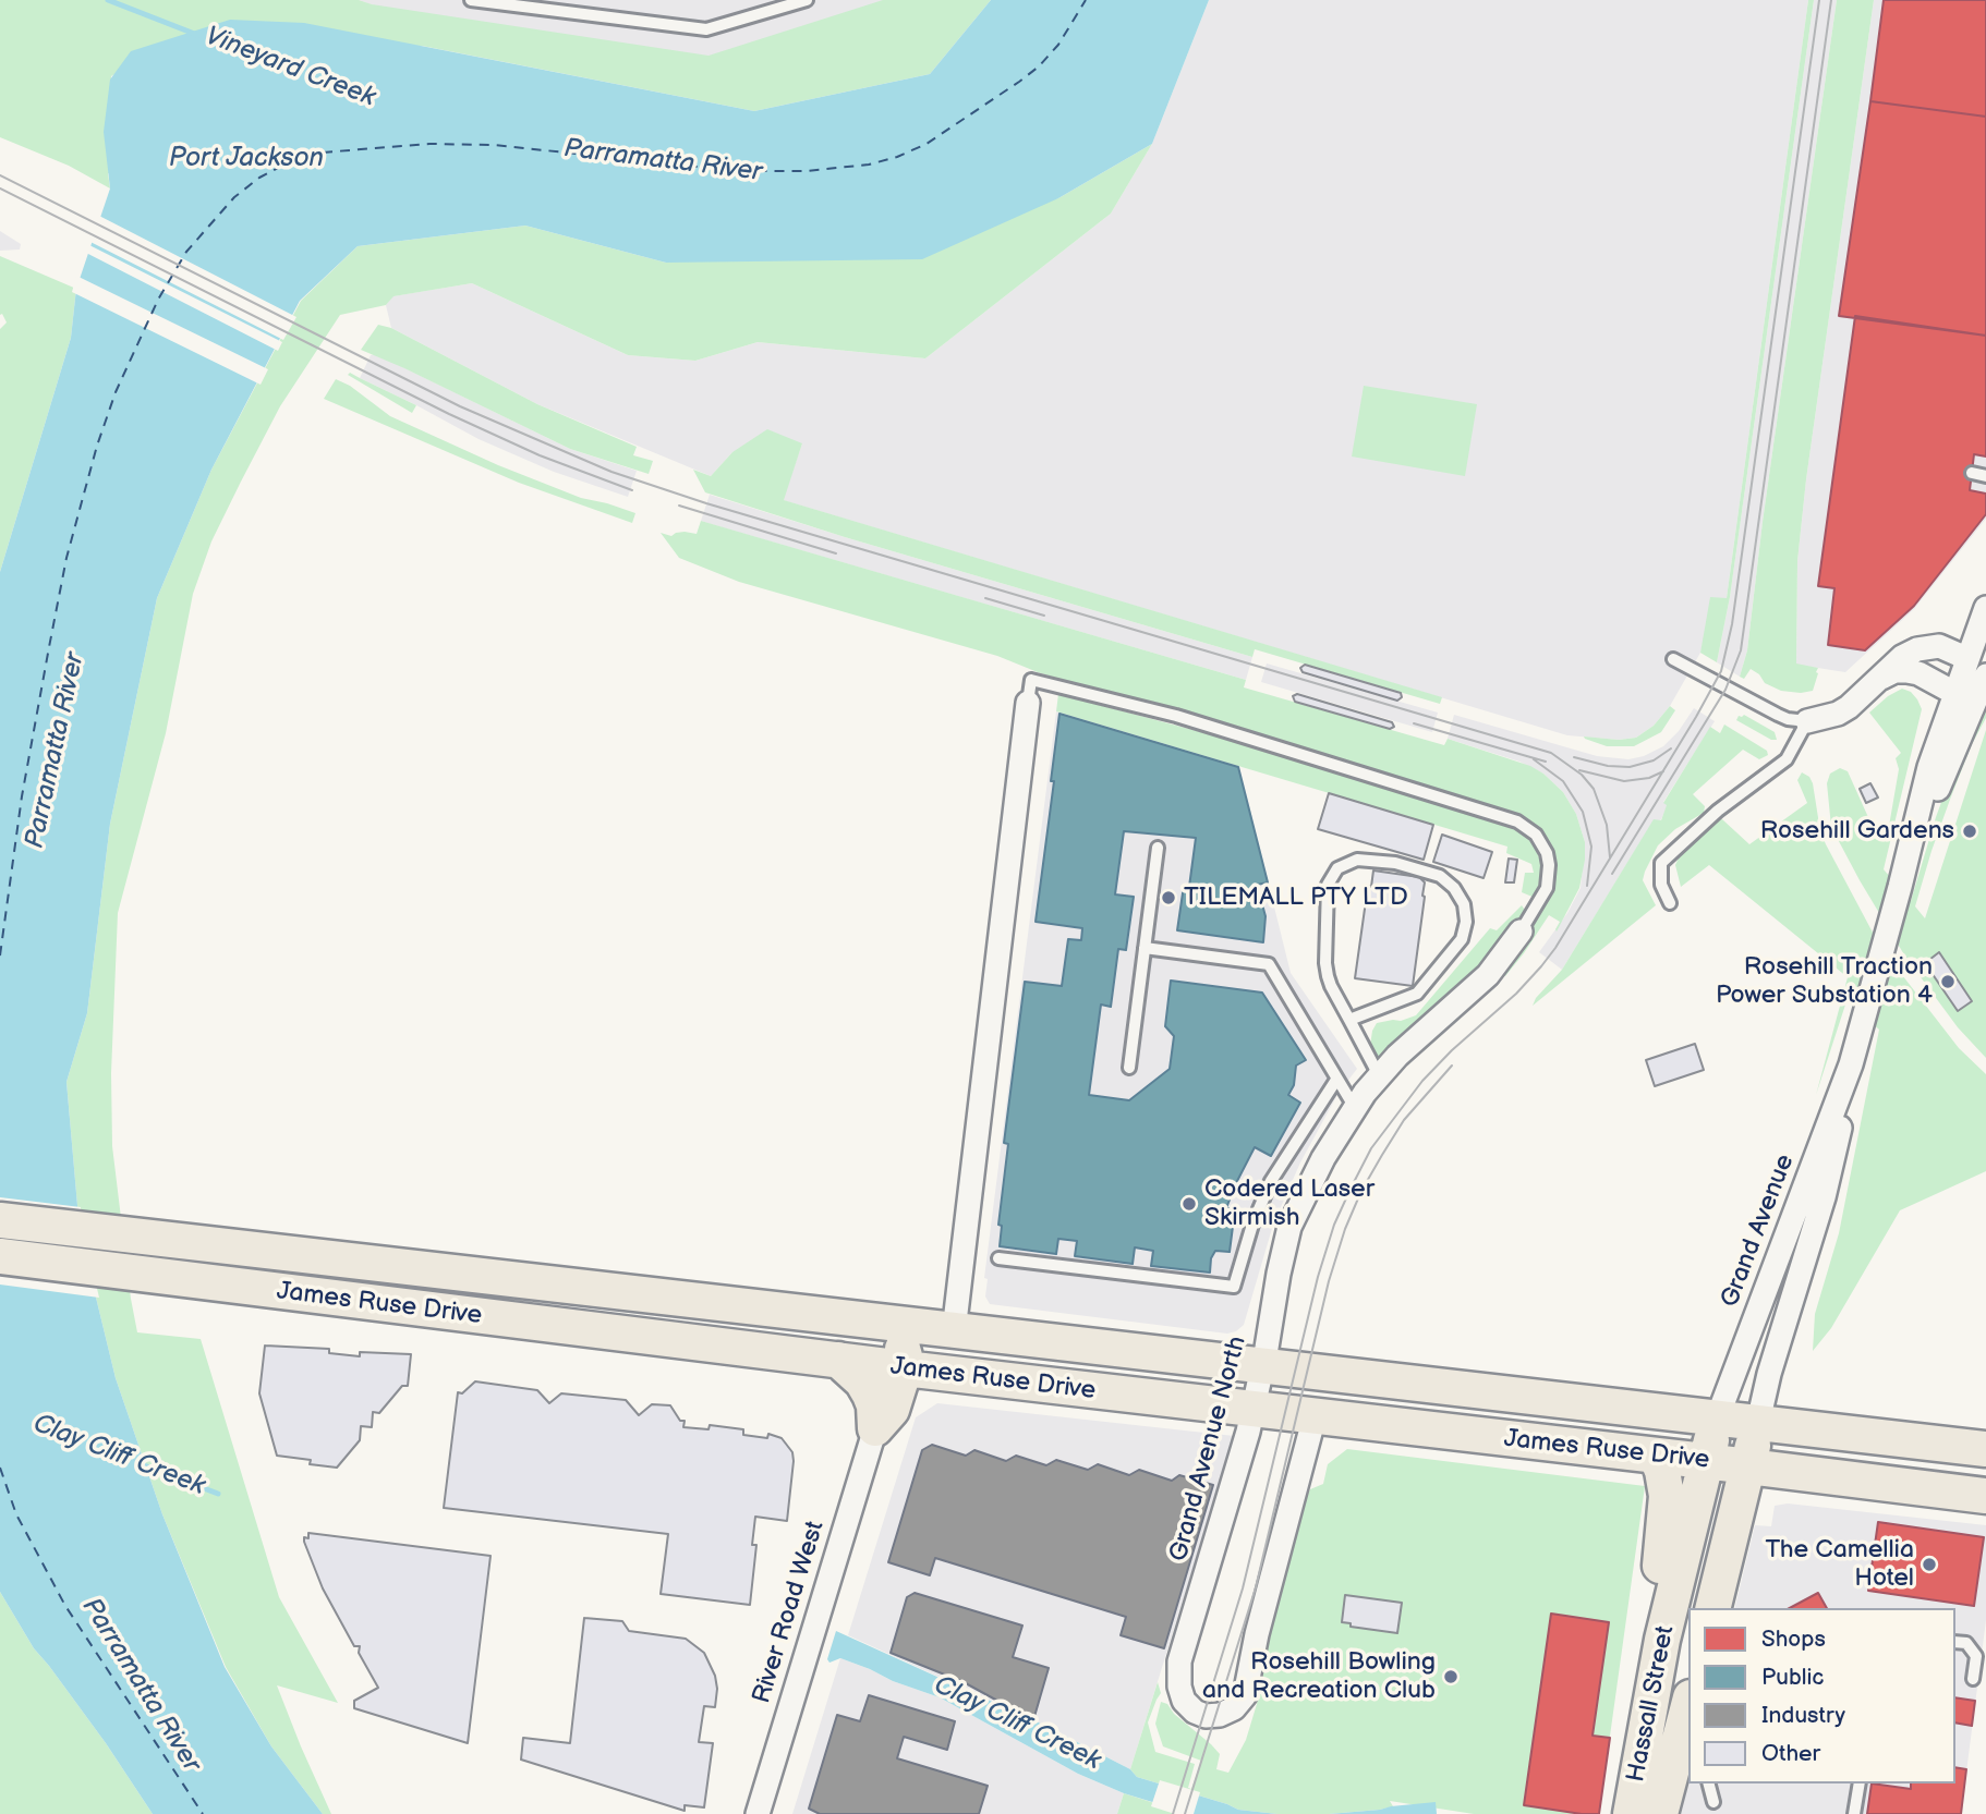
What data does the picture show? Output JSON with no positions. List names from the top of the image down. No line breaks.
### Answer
{"streets":{"main road":["James Ruse Drive","Hassall Street"],"street":["Grand Avenue","Grand Avenue North","River Road West"]},"crossings":[["Grand Avenue","James Ruse Drive"],["Grand Avenue","Hassall Street"],["James Ruse Drive","Grand Avenue North"],["James Ruse Drive","Hassall Street"]],"water":["Vineyard Creek","Port Jackson","Parramatta River","Clay Cliff Creek"],"places":["Rosehill Gardens","TILEMALL PTY LTD","Rosehill Traction Power Substation 4","Codered Laser Skirmish","The Camellia Hotel","Rosehill Bowling and Recreation Club"],"legend":["Shops","Public","Industry","Other"]}
